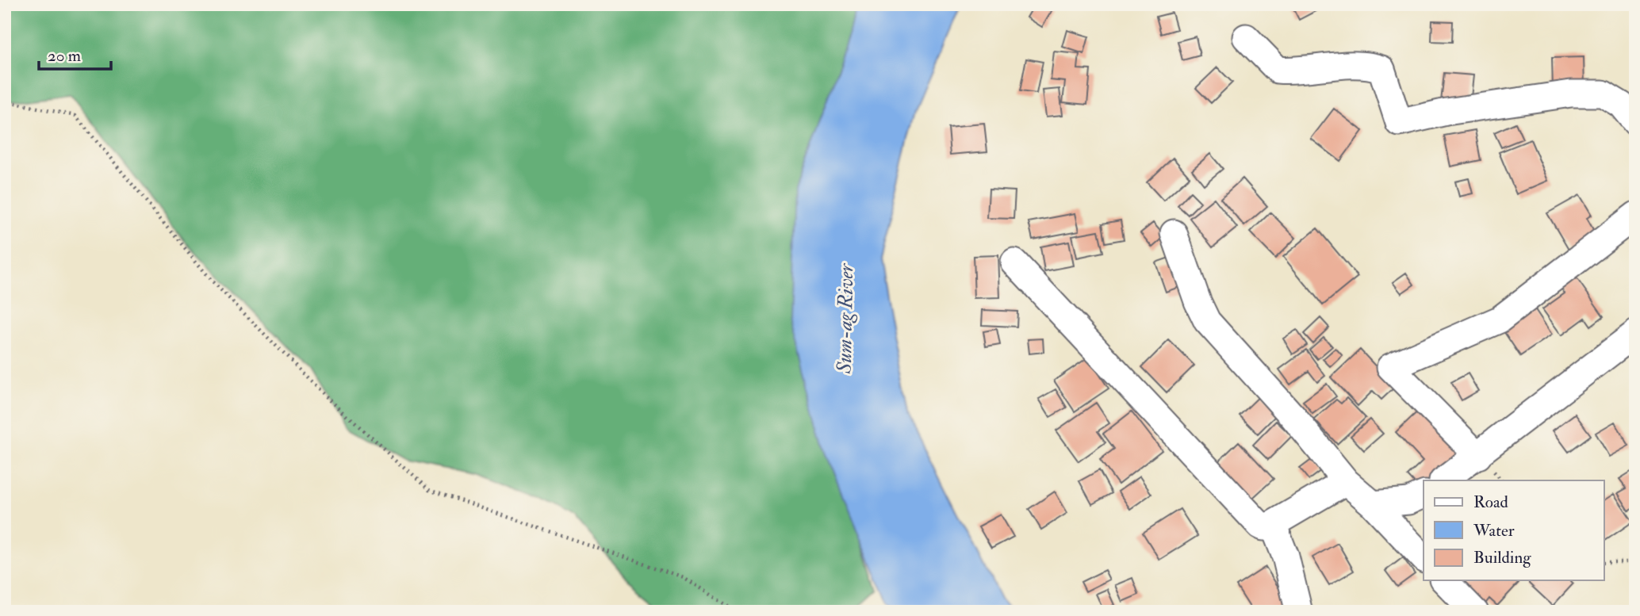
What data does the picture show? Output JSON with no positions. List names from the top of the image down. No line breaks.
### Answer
{"water":["Sum-ag River"],"legend":["Road","Water","Building"],"scale_bar":"20 m"}
